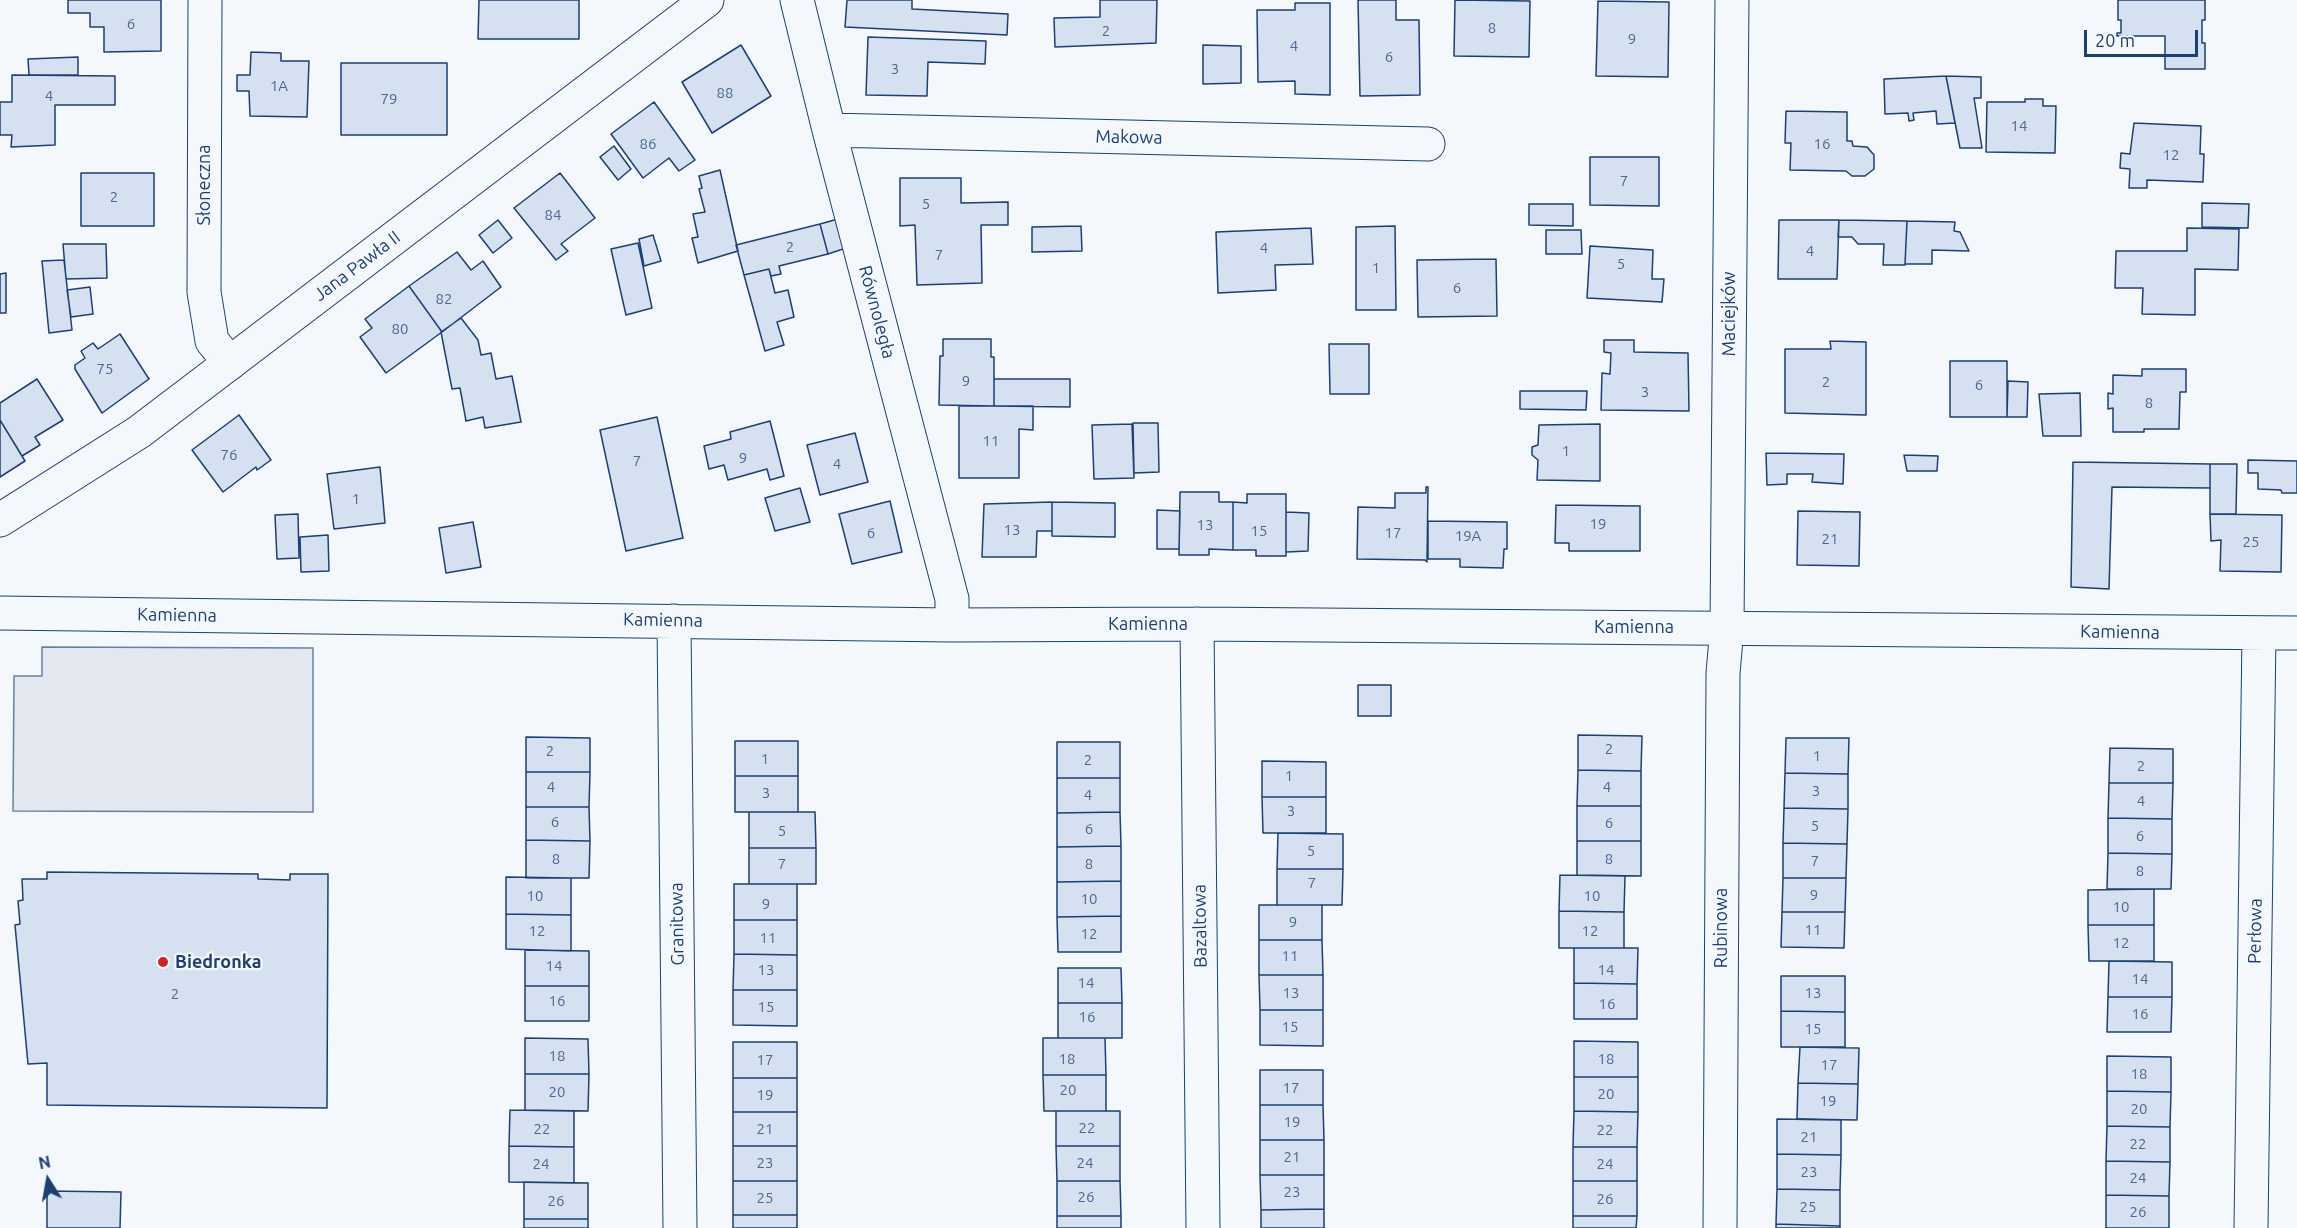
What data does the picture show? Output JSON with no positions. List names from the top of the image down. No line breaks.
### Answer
{"streets":{"street":["Makowa","Słoneczna","Jana Pawła II","Równoległa","Maciejków","Kamienna","Granitowa","Bazaltowa","Rubinowa","Perłowa"]},"crossings":[["Makowa","Równoległa"],["Słoneczna","Jana Pawła II"],["Równoległa","Kamienna"],["Maciejków","Kamienna"],["Maciejków","Rubinowa"],["Kamienna","Granitowa"],["Kamienna","Bazaltowa"],["Kamienna","Rubinowa"],["Kamienna","Perłowa"]],"places":["Biedronka"],"house_numbers":["6","8","2","9","4","6","3","1A","88","4","79","14","86","16","12","7","2","5","84","2","4","4","7","5","1","6","82","80","75","9","2","6","3","8","11","1","76","9","7","4","1","19","13","13","15","6","17","19A","21","25","2","2","1","1","2","2","1","4","4","3","3","4","4","3","6","6","5","6","5","6","5","8","8","7","7","8","8","7","9","10","10","10","9","10","9","11","12","12","12","11","12","11","14","13","14","14","14","13","13","2","16","16","15","16","16","15","15","18","18","18","17","17","18","17","20","20","20","19","19","20","19","22","22","21","22","21","22","21","23","24","24","24","23","24","23","26","25","26","26","25","26"],"scale_bar":"20 m","north":"top"}
